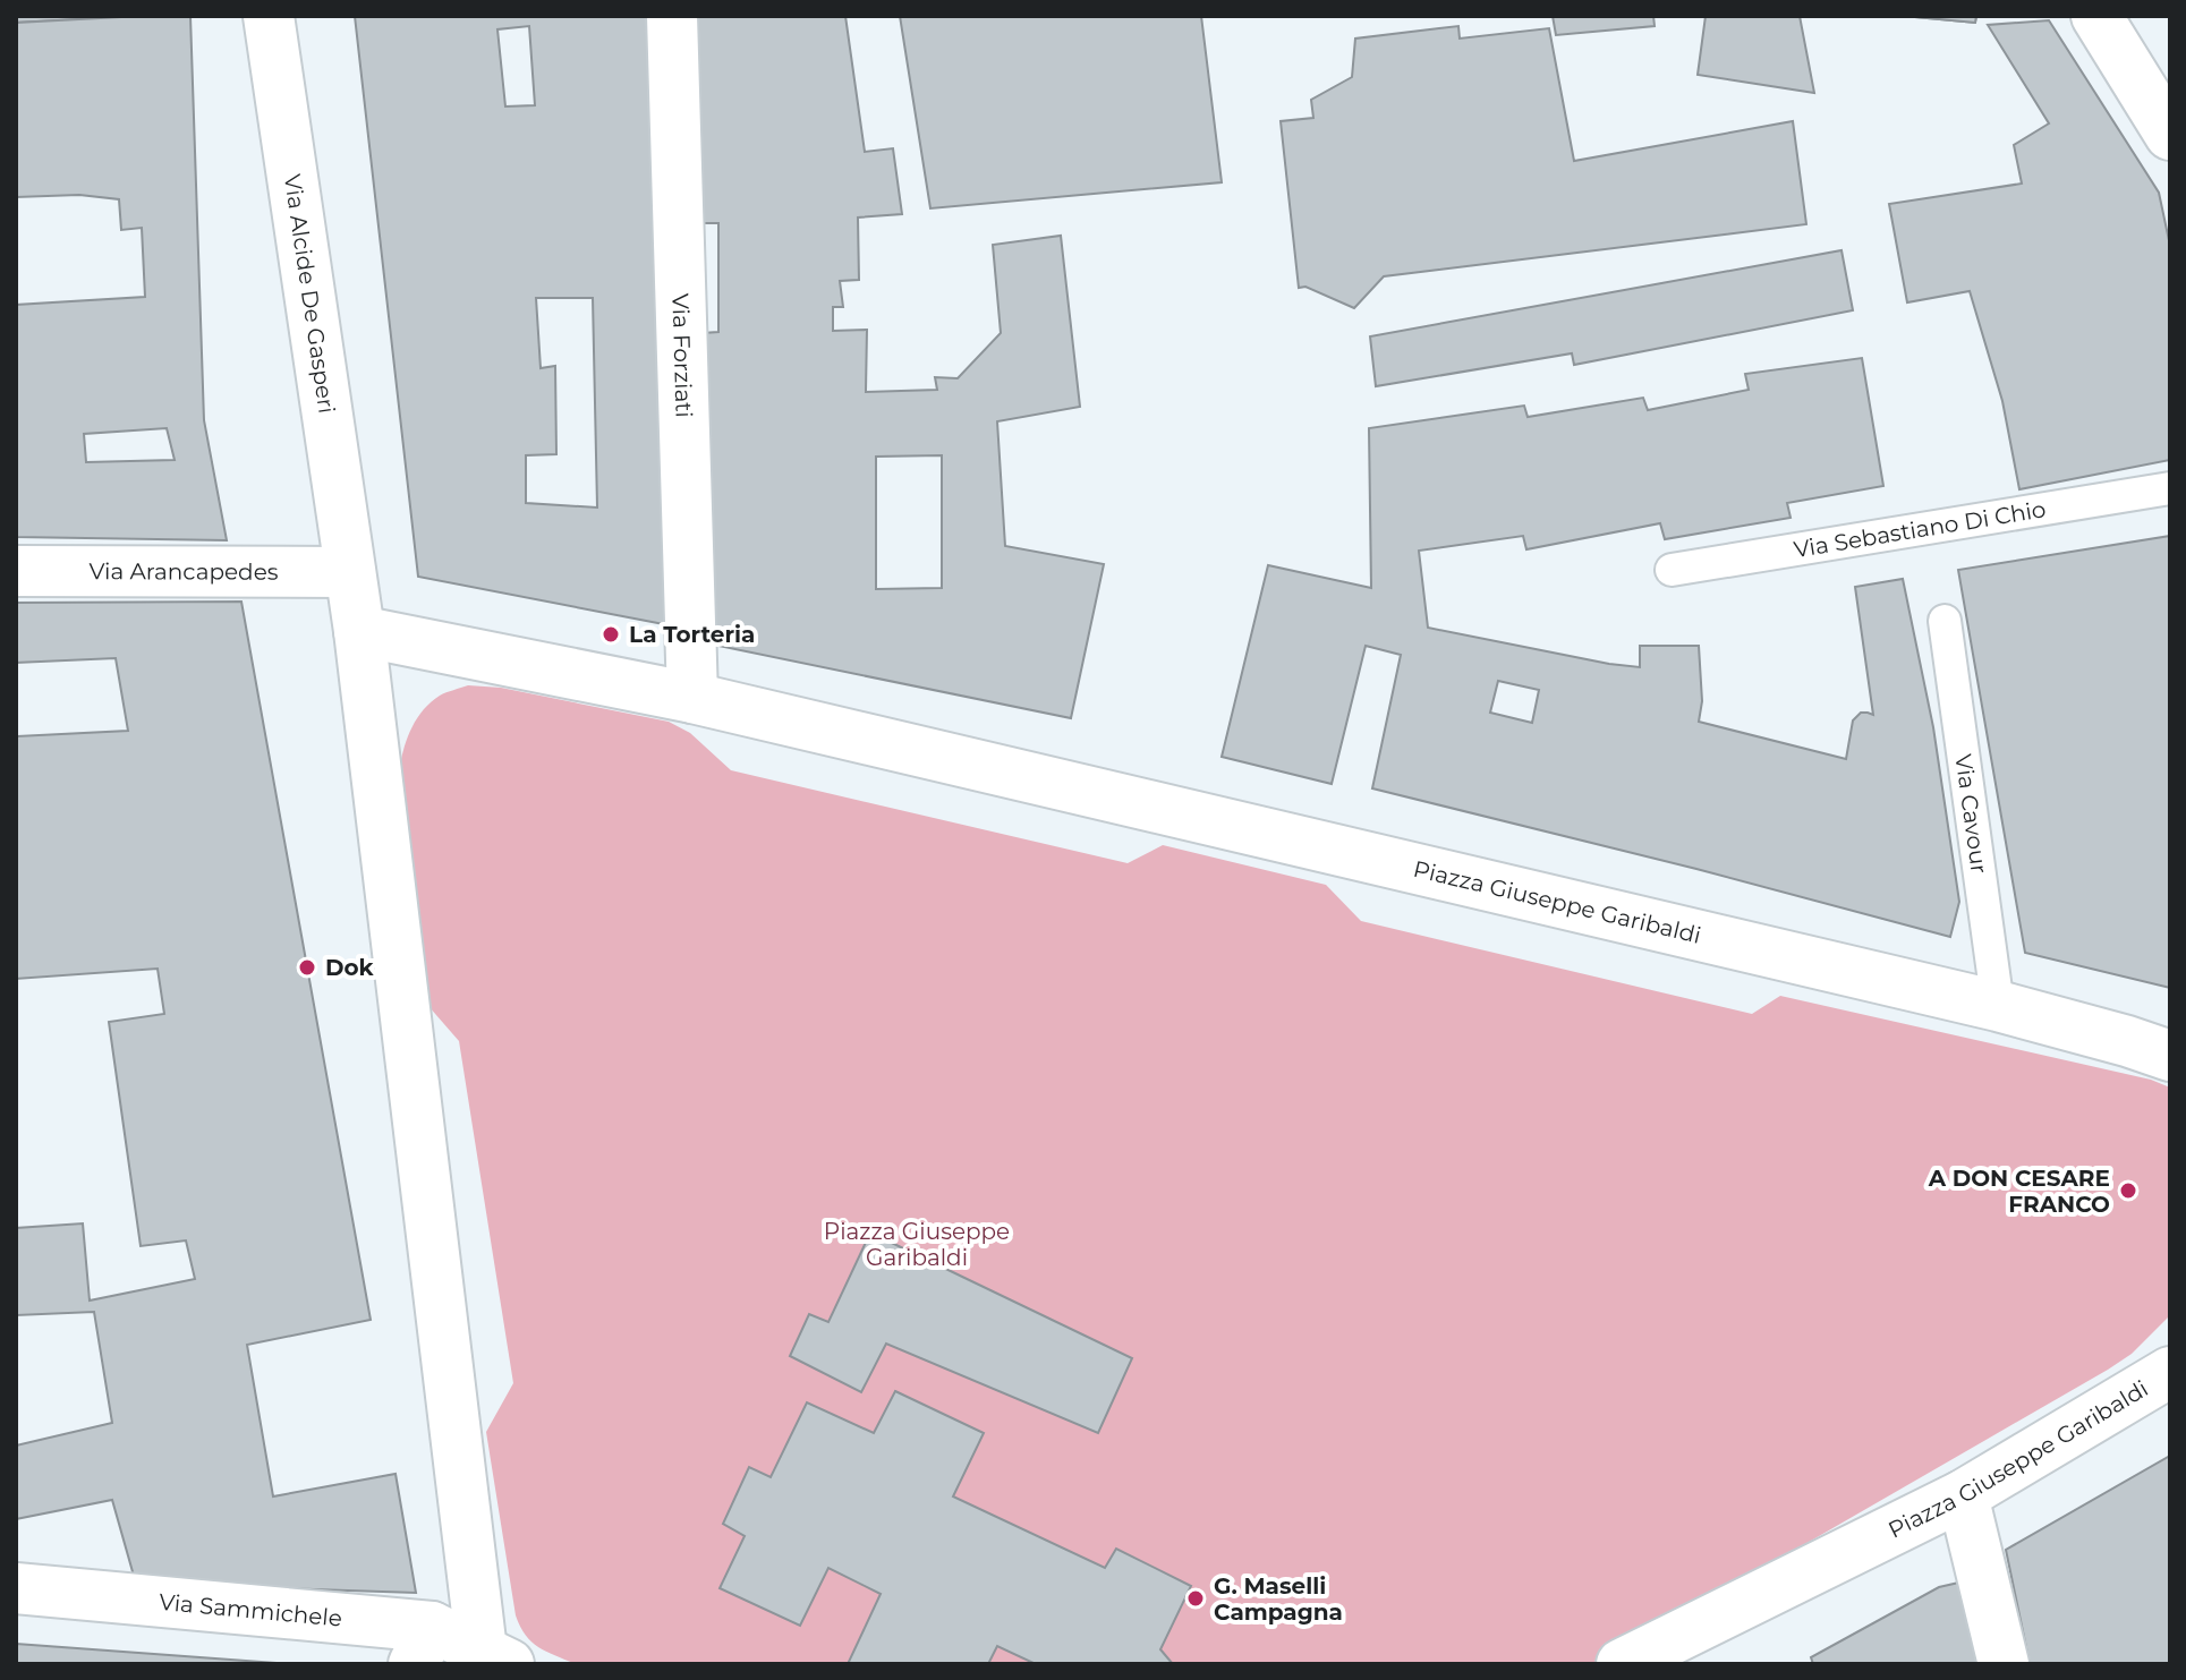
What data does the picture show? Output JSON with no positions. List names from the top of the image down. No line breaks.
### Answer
{"streets":{"street":["Via Alcide De Gasperi","Via Forziati","Via Arancapedes","Piazza Giuseppe Garibaldi","Via Sammichele"],"lane":["Via Sebastiano Di Chio","Via Cavour"]},"crossings":[["Via Alcide De Gasperi","Via Arancapedes"],["Via Forziati","Piazza Giuseppe Garibaldi"],["Via Cavour","Piazza Giuseppe Garibaldi"]],"parks":["Piazza Giuseppe Garibaldi"],"places":["La Torteria","Dok","A DON CESARE FRANCO","G. Maselli Campagna"]}
